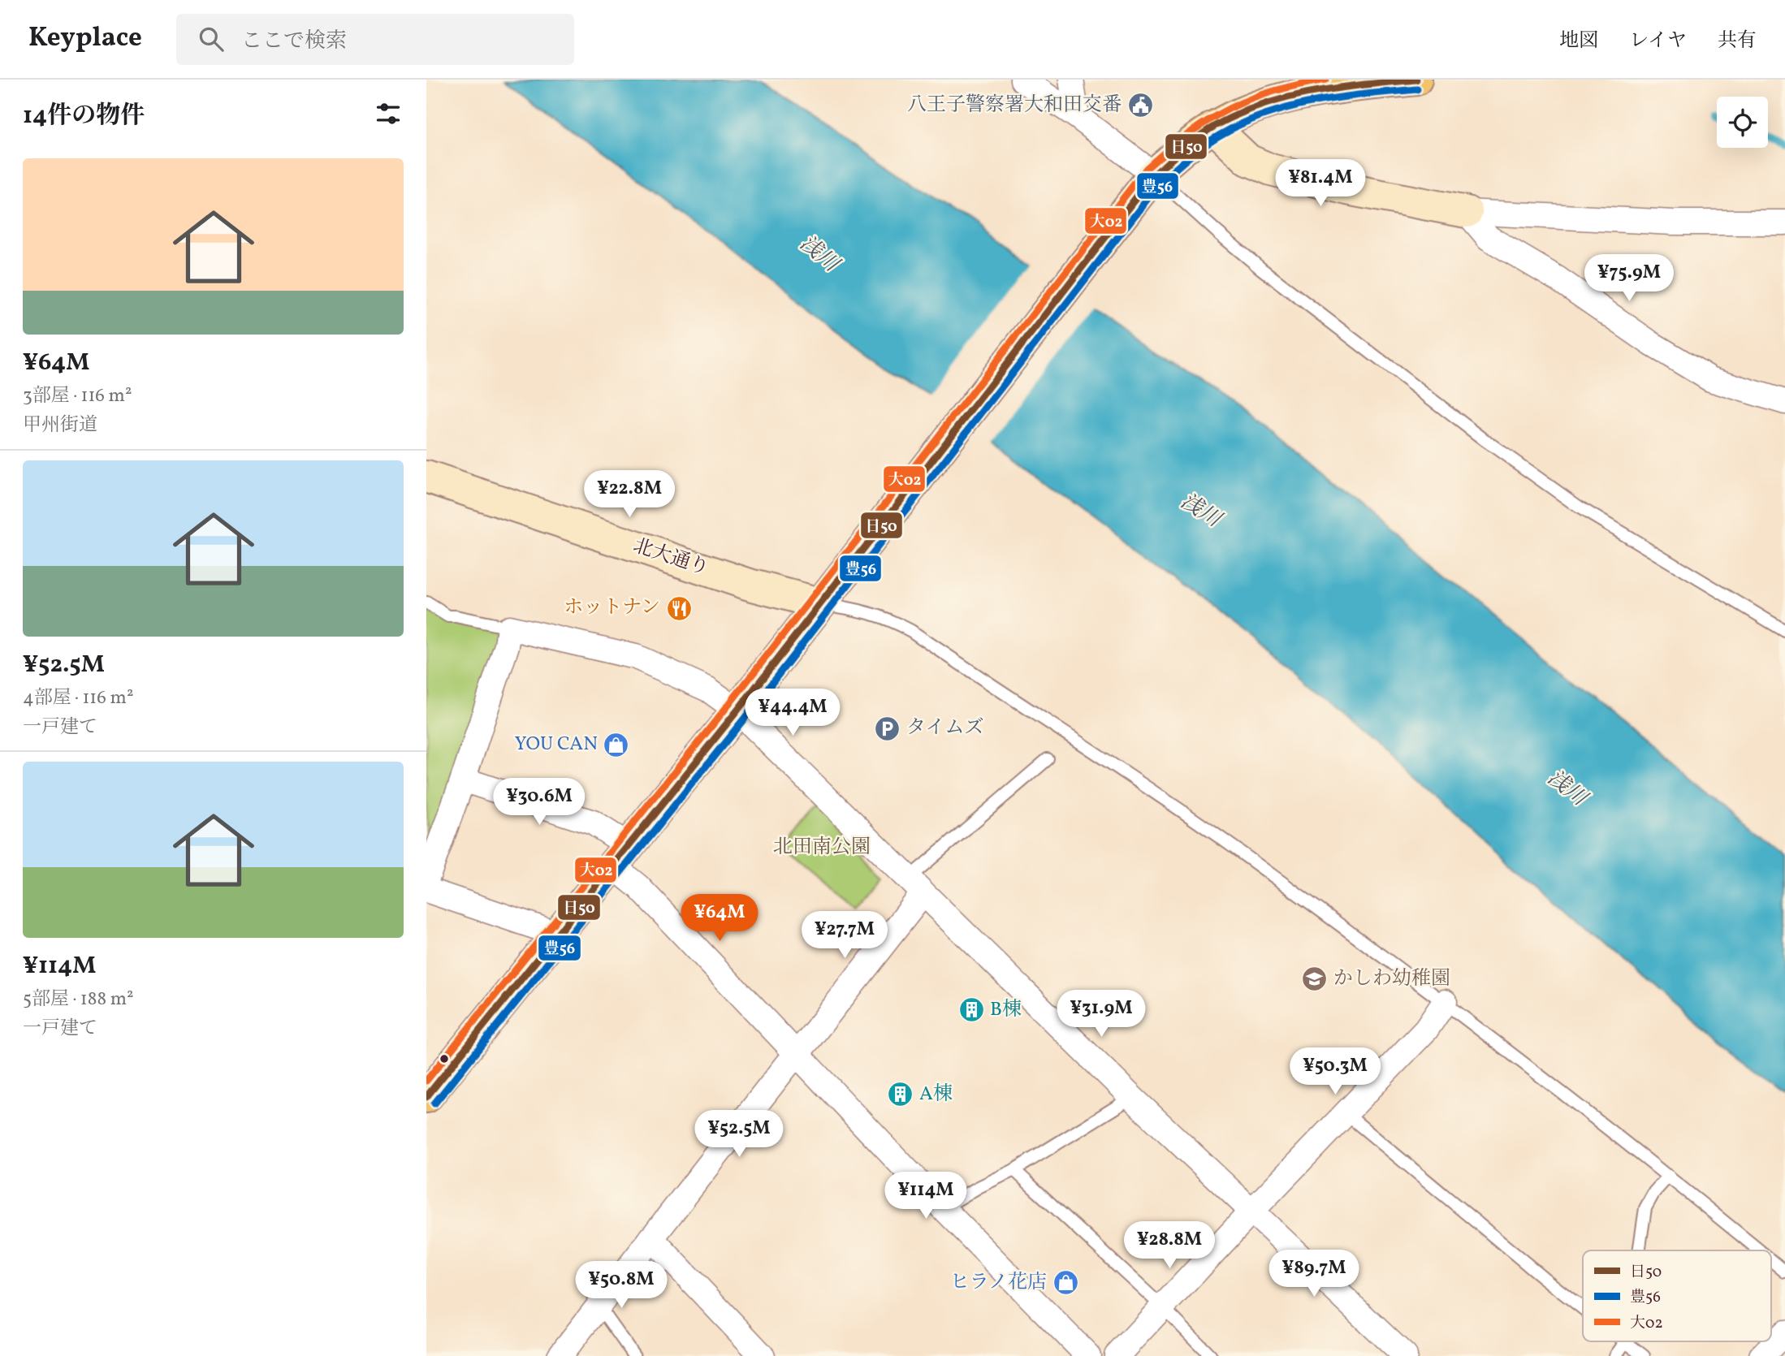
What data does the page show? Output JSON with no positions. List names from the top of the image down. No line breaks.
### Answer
{"streets":{"street":["北大通り"]},"water":["浅川"],"parks":["北田南公園"],"places":{"public building":["八王子警察署大和田交番"],"restaurant":["ホットナン"],"parking":["タイムズ"],"shop":["YOU CAN","ヒラノ花店"],"school or university":["かしわ幼稚園"],"building":["B棟","A棟"]},"lines":["transit line 日50","transit line 大02","transit line 豊56"],"legend":["日50","豊56","大02"],"page":{"header":"Keyplace","search":"ここで検索","nav":["地図","レイヤ","共有"],"heading":"14件の物件","list":[{"name":"¥64M","note":"3部屋 · 116 m² · 甲州街道"},{"name":"¥52.5M","note":"4部屋 · 116 m² · 一戸建て"},{"name":"¥114M","note":"5部屋 · 188 m² · 一戸建て"}],"price":["¥81.4M","¥75.9M","¥22.8M","¥44.4M","¥30.6M","¥64M","¥27.7M","¥31.9M","¥50.3M","¥52.5M","¥114M","¥28.8M","¥89.7M","¥50.8M"]}}
